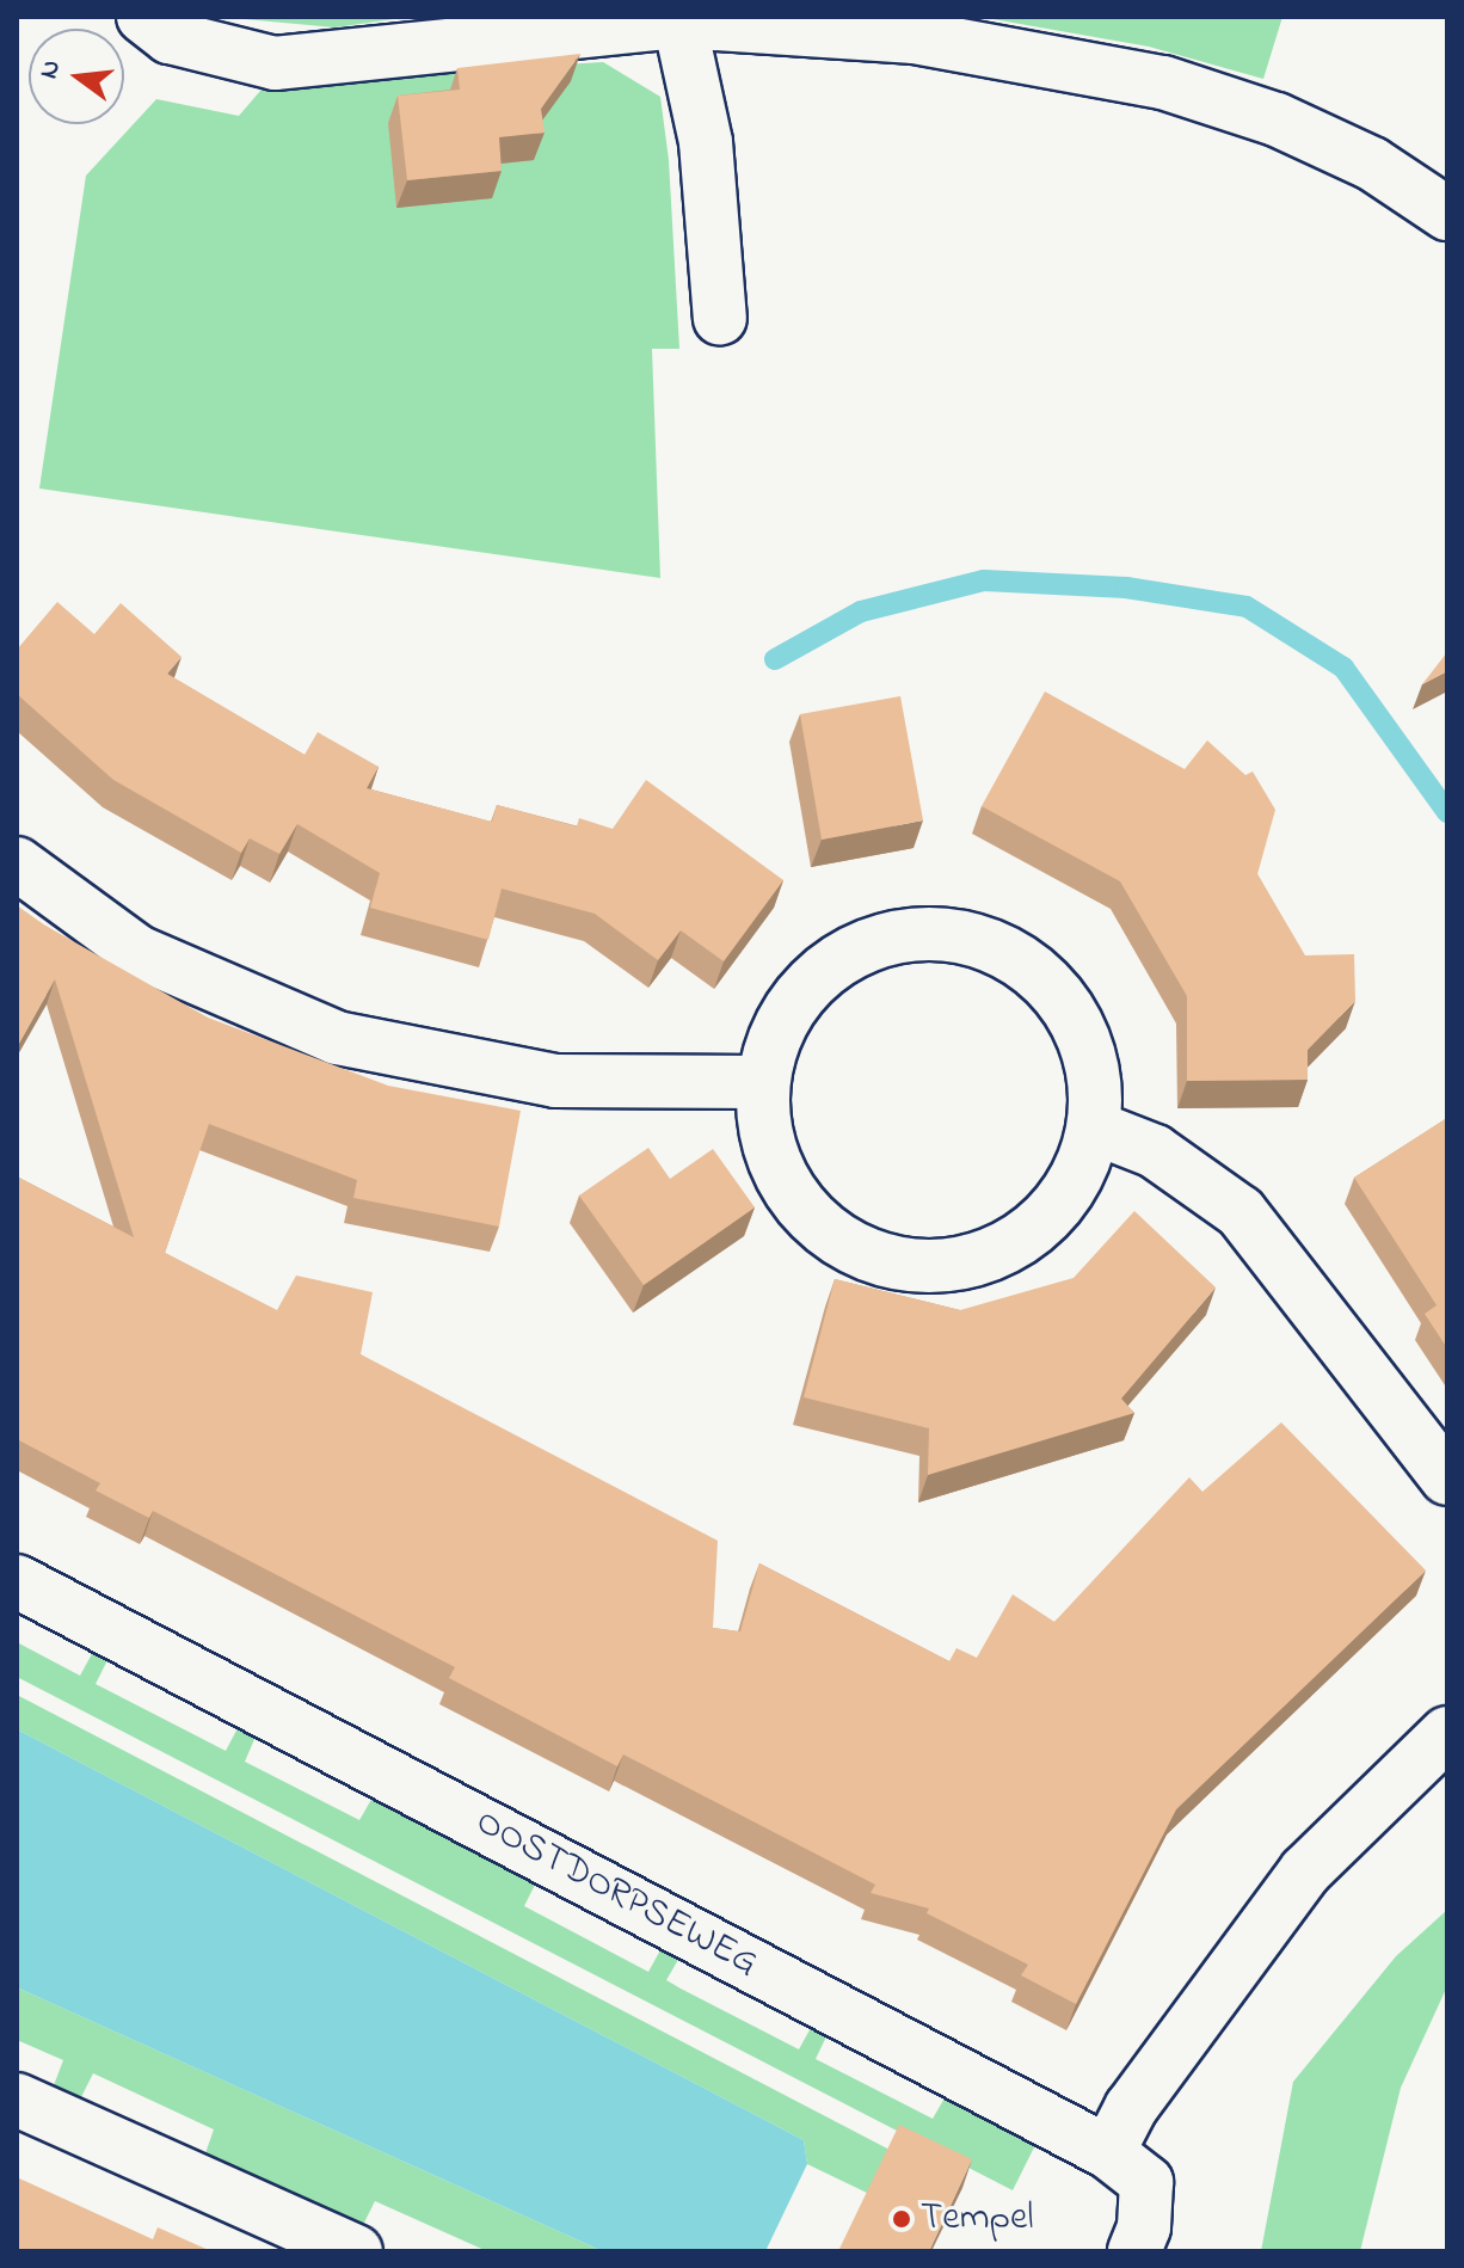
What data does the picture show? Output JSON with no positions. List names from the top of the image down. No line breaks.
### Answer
{"streets":{"street":["OOSTDORPSEWEG"]},"places":["Tempel"],"north":"left"}
